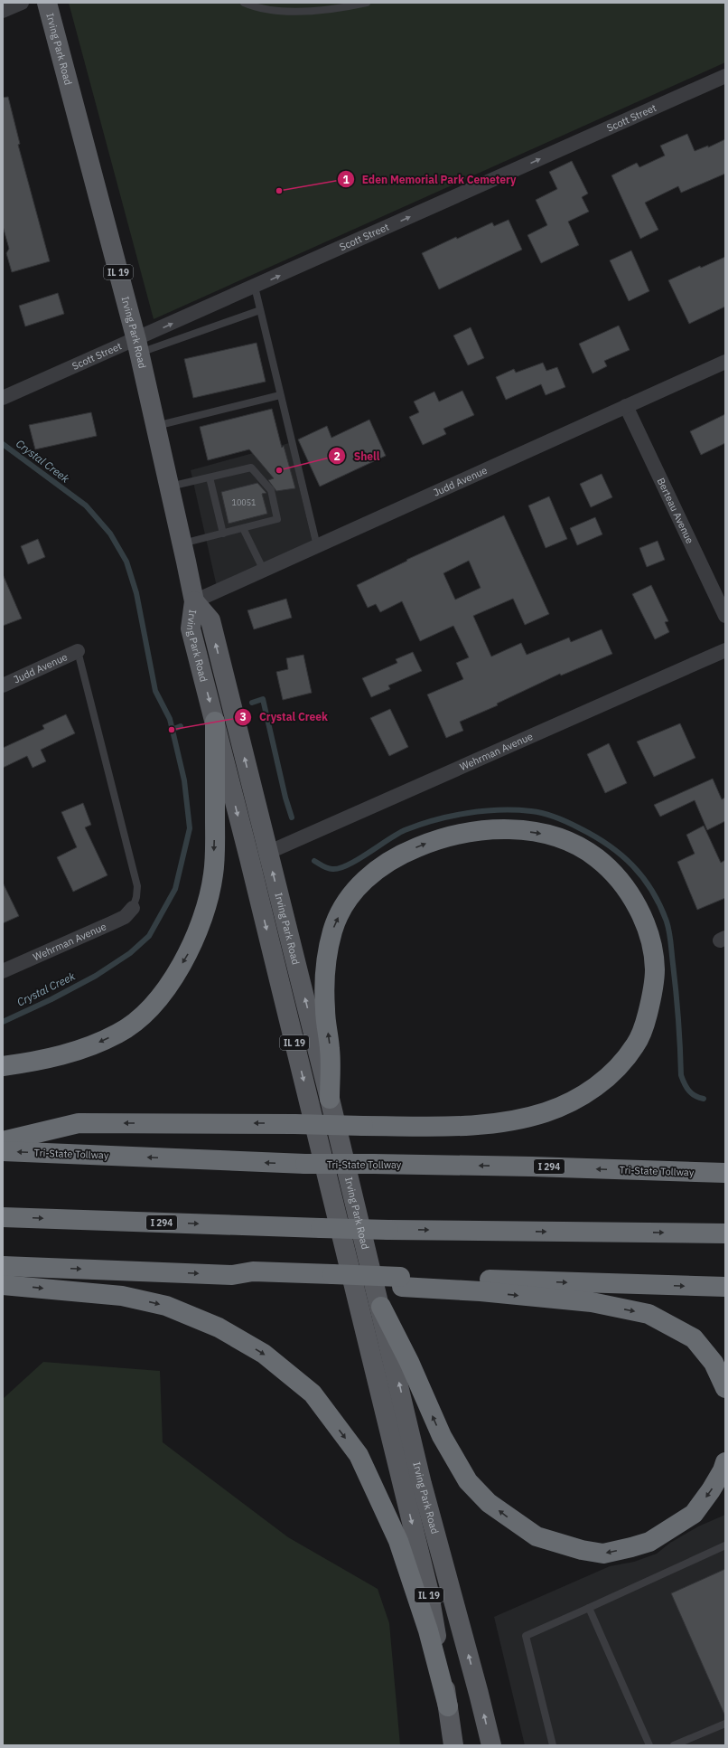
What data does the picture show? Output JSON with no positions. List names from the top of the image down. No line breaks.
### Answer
{"streets":{"highway":["Tri-State Tollway","I 294"],"main road":["Irving Park Road","IL 19"],"street":["Scott Street","Judd Avenue","Berteau Avenue","Wehrman Avenue"]},"crossings":[["Irving Park Road","Scott Street"],["Irving Park Road","Judd Avenue"],["Irving Park Road","Wehrman Avenue"],["Judd Avenue","Berteau Avenue"]],"one_way":["Scott Street"],"water":["Crystal Creek"],"places":["Eden Memorial Park Cemetery","Shell","Crystal Creek"],"house_numbers":["10051"]}
